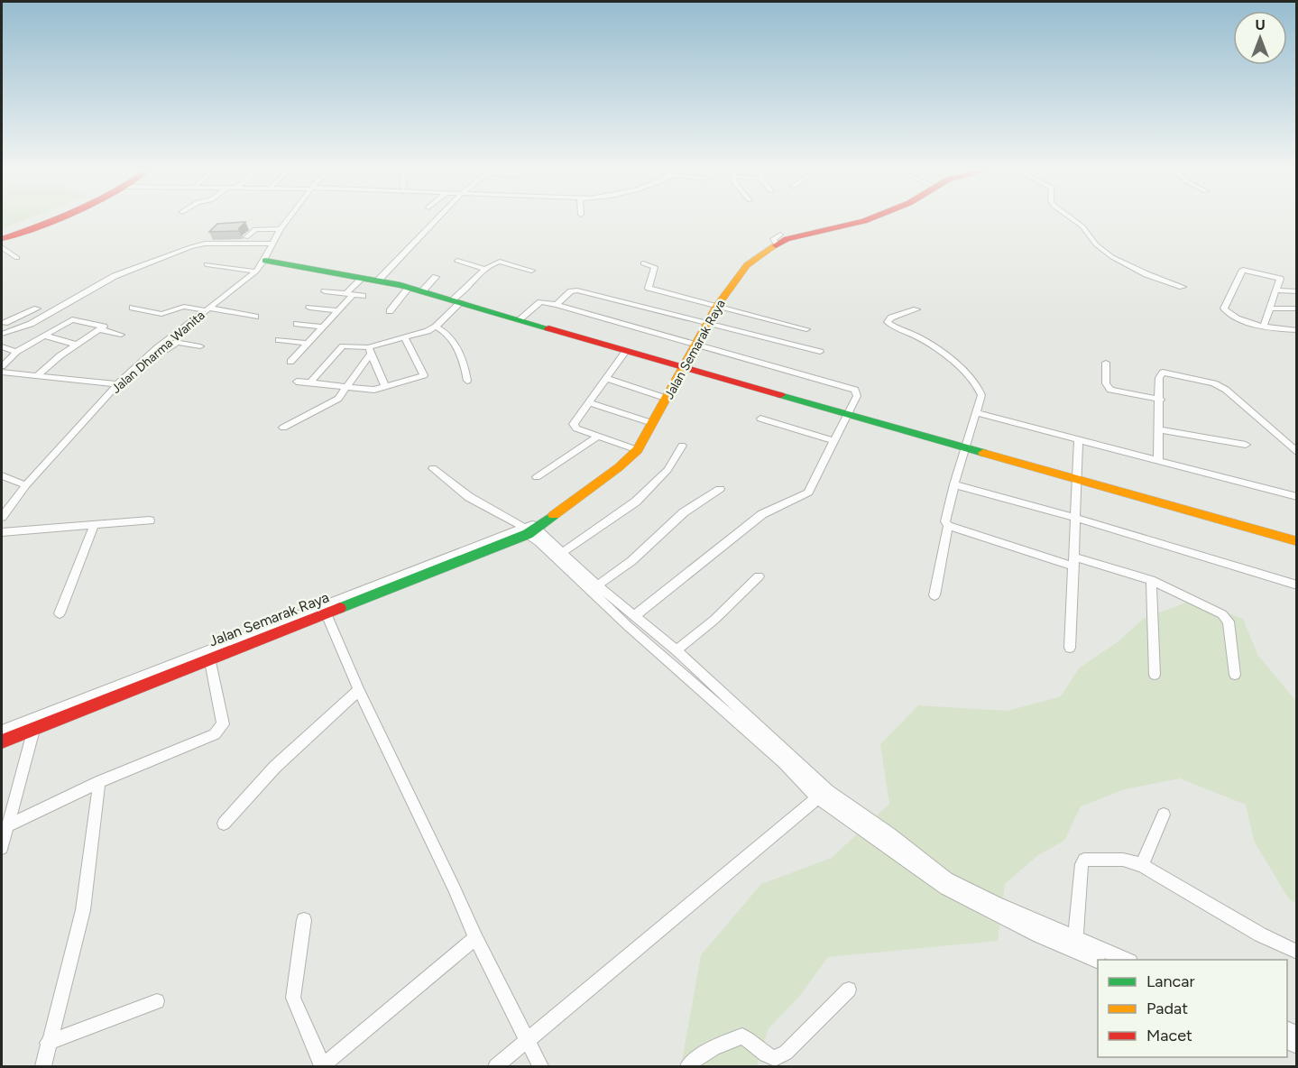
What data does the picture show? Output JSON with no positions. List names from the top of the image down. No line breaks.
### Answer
{"streets":{"main road":["Jalan Semarak Raya"],"street":["Jalan Dharma Wanita"]},"legend":["Lancar","Padat","Macet"],"north":"top"}
